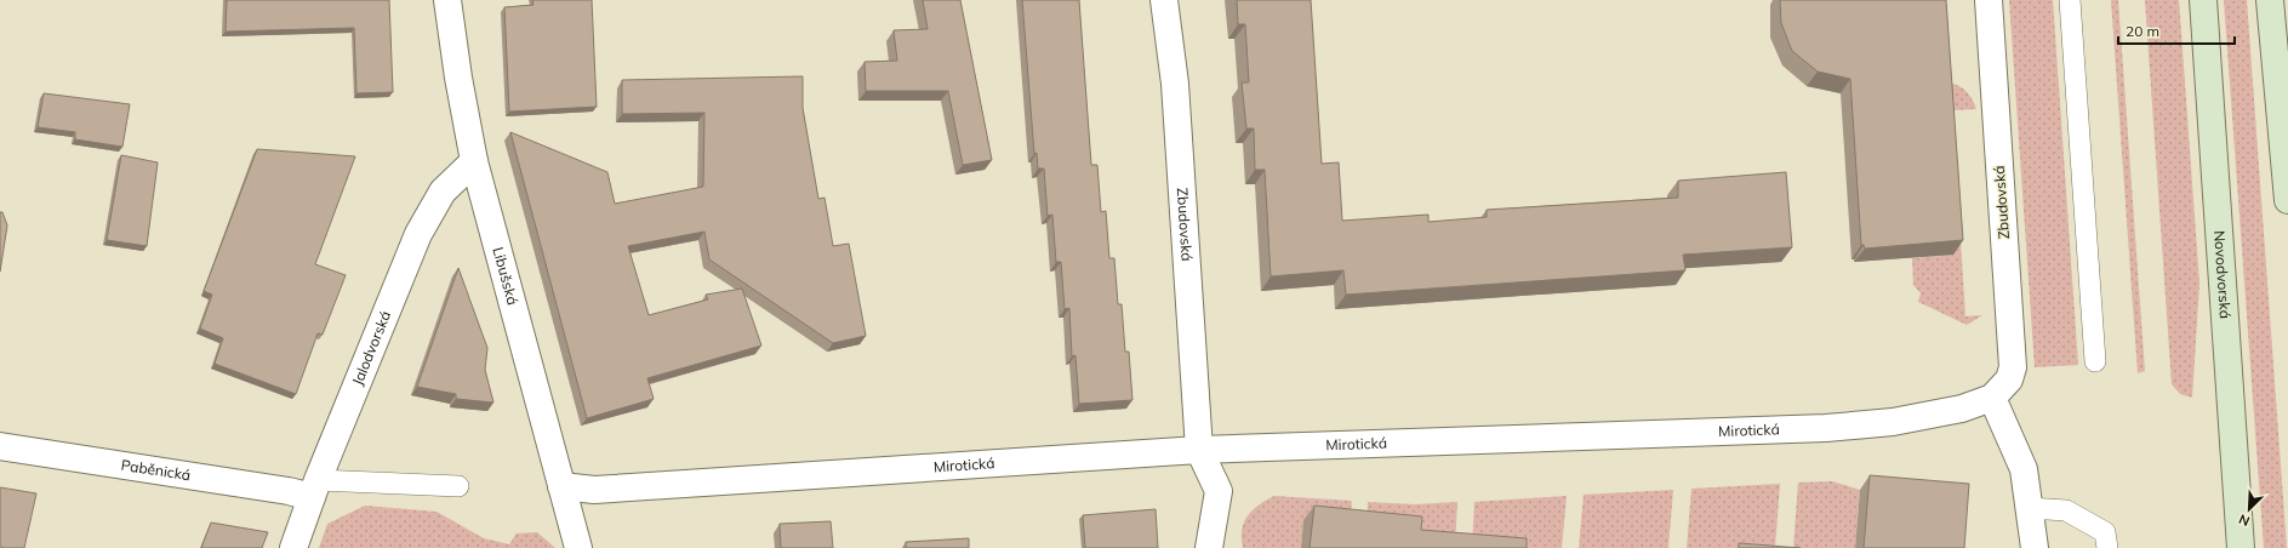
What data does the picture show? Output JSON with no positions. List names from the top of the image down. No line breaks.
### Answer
{"streets":{"main road":["Novodvorská"],"street":["Zbudovská","Libušská","Jalodvorská","Mirotická","Paběnická"]},"crossings":[["Zbudovská","Mirotická"],["Libušská","Jalodvorská"],["Libušská","Mirotická"],["Jalodvorská","Paběnická"]],"scale_bar":"20 m","north":"bottom left"}
